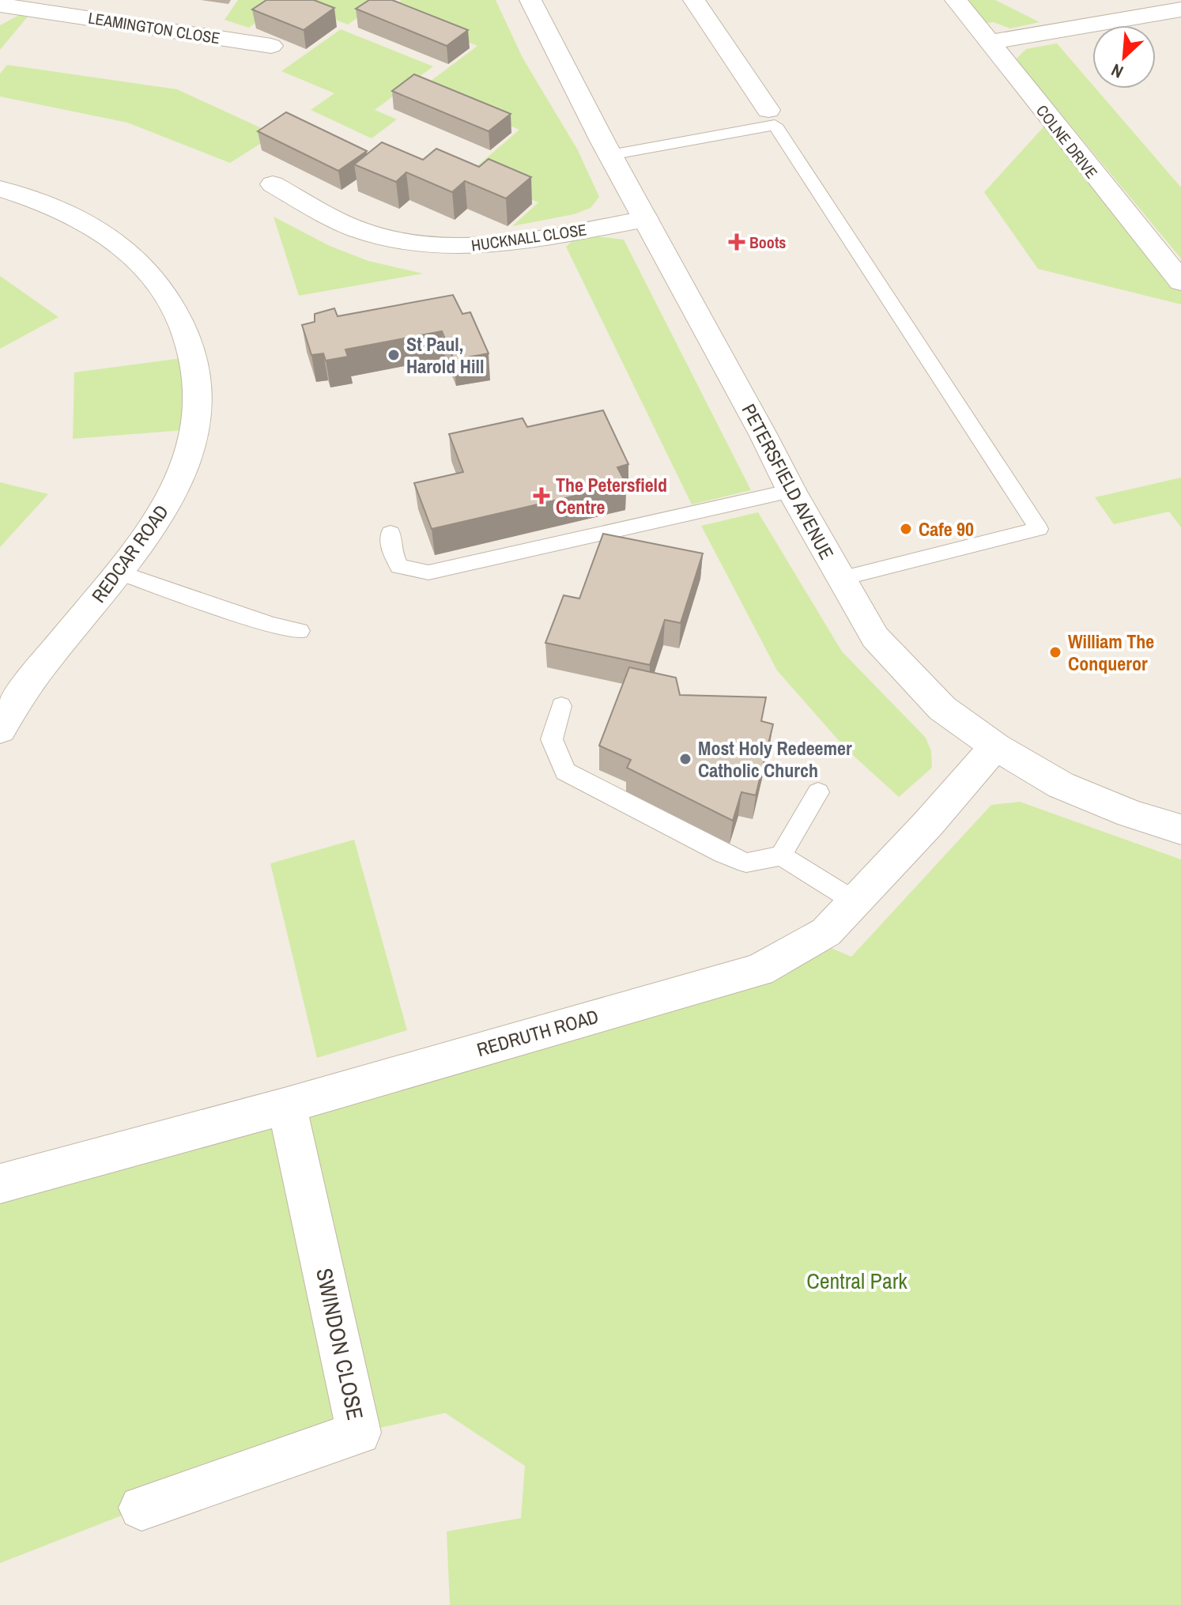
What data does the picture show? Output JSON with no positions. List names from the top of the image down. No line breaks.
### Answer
{"streets":{"street":["LEAMINGTON CLOSE","COLNE DRIVE","HUCKNALL CLOSE","PETERSFIELD AVENUE","REDCAR ROAD","REDRUTH ROAD","SWINDON CLOSE"]},"crossings":[["HUCKNALL CLOSE","PETERSFIELD AVENUE"],["PETERSFIELD AVENUE","REDRUTH ROAD"],["REDRUTH ROAD","SWINDON CLOSE"]],"parks":["Central Park"],"places":{"health":["Boots","The Petersfield Centre"],"other":["St Paul, Harold Hill","Cafe 90","William The Conqueror","Most Holy Redeemer Catholic Church"]},"north":"bottom left"}
